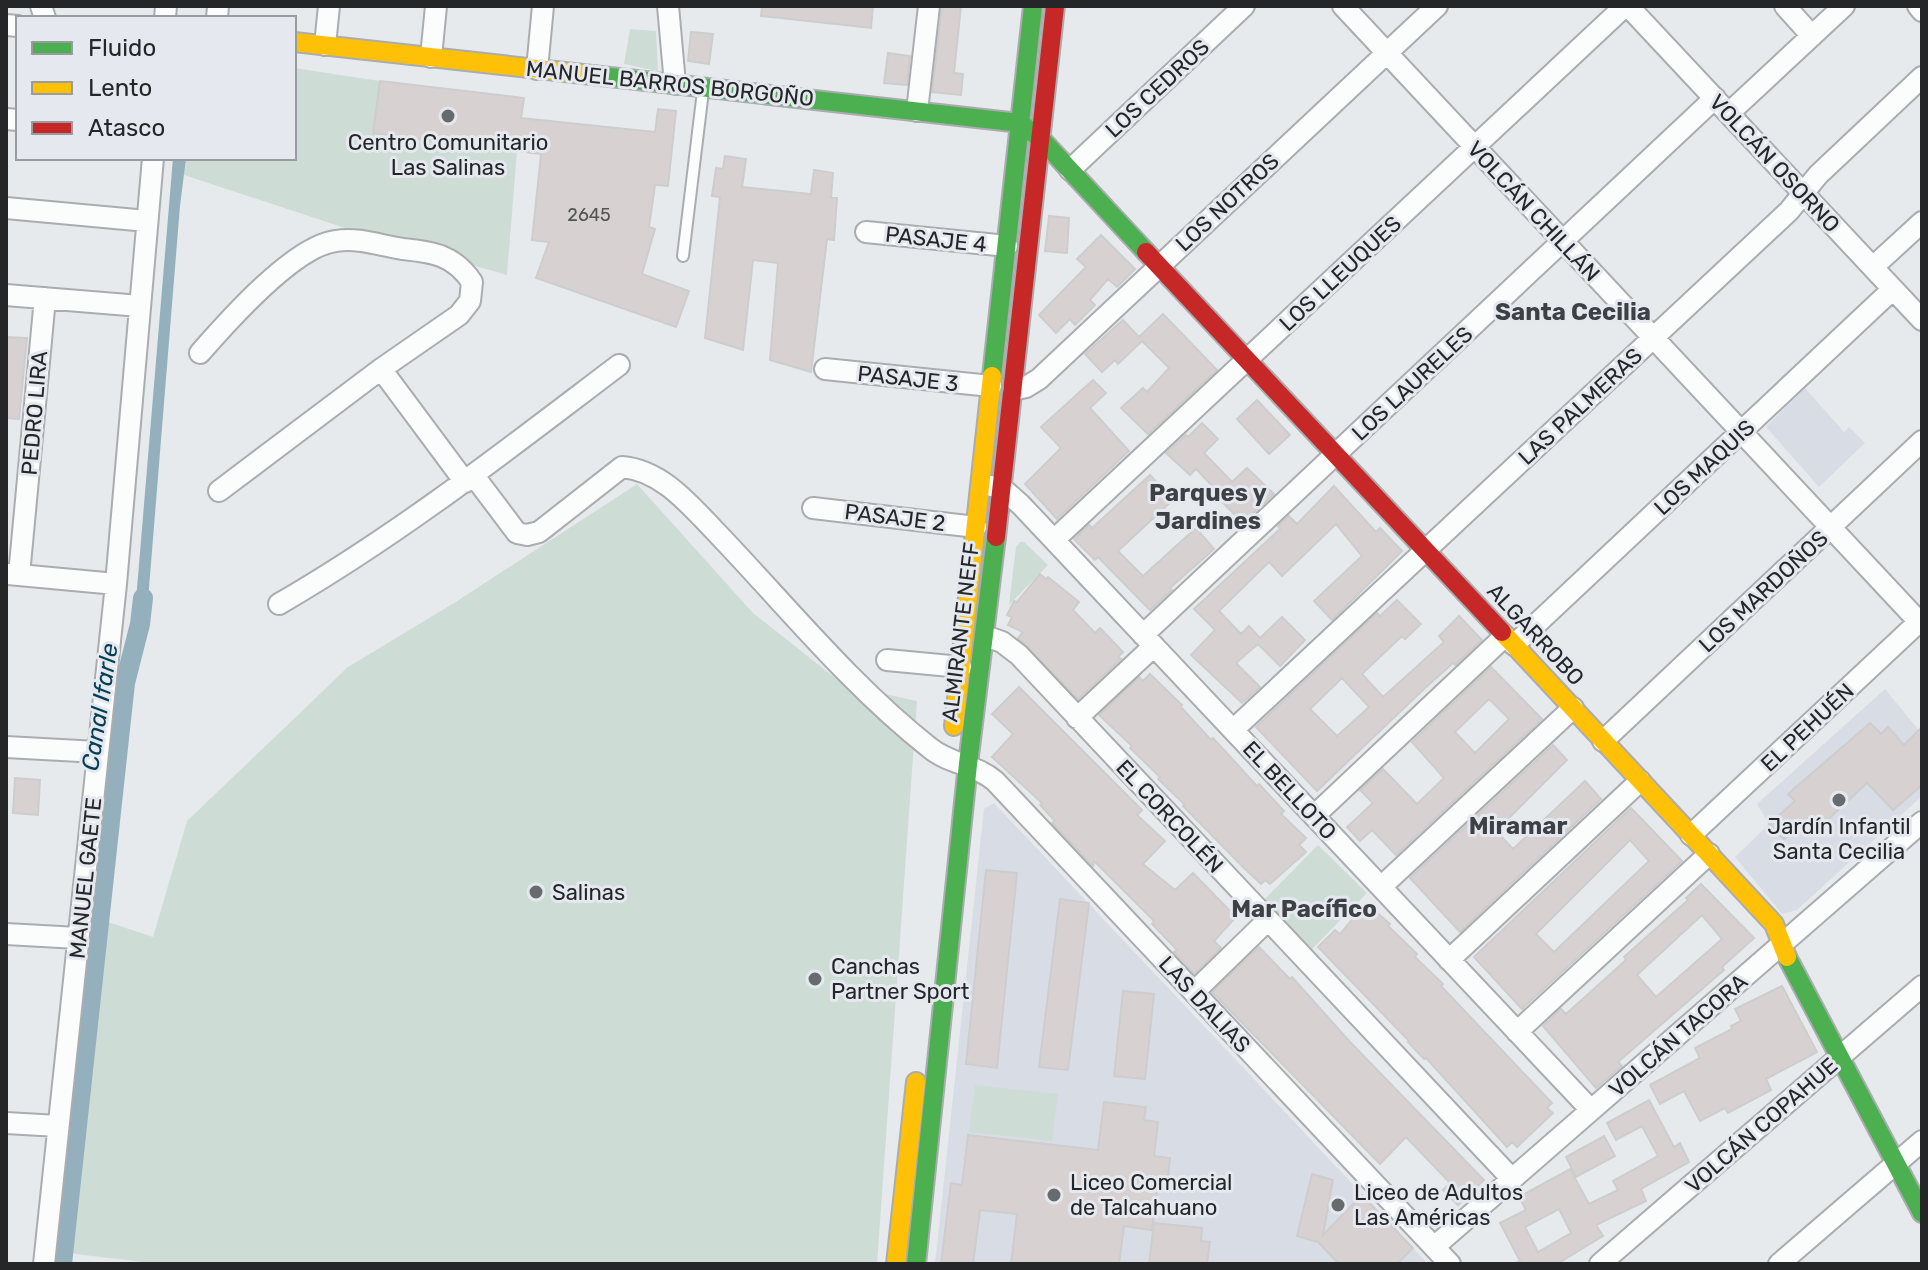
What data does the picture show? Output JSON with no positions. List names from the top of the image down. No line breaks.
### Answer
{"streets":{"street":["MANUEL BARROS BORGOÑO","LOS CEDROS","VOLCÁN OSORNO","LOS NOTROS","VOLCÁN CHILLÁN","PASAJE 4","LOS LLEUQUES","PASAJE 3","LOS LAURELES","LAS PALMERAS","PEDRO LIRA","LOS MAQUIS","PASAJE 2","LOS MARDOÑOS","ALMIRANTE NEFF","ALGARROBO","EL PEHUÉN","EL BELLOTO","EL CORCOLÉN","MANUEL GAETE","LAS DALIAS","VOLCÁN TACORA","VOLCÁN COPAHUE"]},"crossings":[["MANUEL BARROS BORGOÑO","ALMIRANTE NEFF"],["LOS CEDROS","ALGARROBO"],["VOLCÁN OSORNO","LOS LLEUQUES"],["VOLCÁN OSORNO","LOS LAURELES"],["VOLCÁN OSORNO","LAS PALMERAS"],["VOLCÁN OSORNO","LOS MAQUIS"],["LOS NOTROS","VOLCÁN CHILLÁN"],["LOS NOTROS","ALMIRANTE NEFF"],["LOS NOTROS","ALGARROBO"],["VOLCÁN CHILLÁN","LOS LLEUQUES"],["VOLCÁN CHILLÁN","LOS LAURELES"],["VOLCÁN CHILLÁN","LAS PALMERAS"],["VOLCÁN CHILLÁN","LOS MAQUIS"],["VOLCÁN CHILLÁN","LOS MARDOÑOS"],["VOLCÁN CHILLÁN","EL PEHUÉN"],["PASAJE 4","ALMIRANTE NEFF"],["LOS LLEUQUES","ALGARROBO"],["LOS LLEUQUES","EL BELLOTO"],["PASAJE 3","ALMIRANTE NEFF"],["LOS LAURELES","ALGARROBO"],["LOS LAURELES","EL BELLOTO"],["LOS LAURELES","EL CORCOLÉN"],["LAS PALMERAS","ALGARROBO"],["LAS PALMERAS","EL BELLOTO"],["LOS MAQUIS","ALGARROBO"],["LOS MAQUIS","EL BELLOTO"],["PASAJE 2","ALMIRANTE NEFF"],["LOS MARDOÑOS","ALGARROBO"],["ALMIRANTE NEFF","ALGARROBO"],["ALMIRANTE NEFF","EL BELLOTO"],["ALMIRANTE NEFF","EL CORCOLÉN"],["ALMIRANTE NEFF","LAS DALIAS"],["ALGARROBO","EL PEHUÉN"],["ALGARROBO","VOLCÁN TACORA"],["ALGARROBO","VOLCÁN COPAHUE"],["EL BELLOTO","VOLCÁN TACORA"],["EL CORCOLÉN","VOLCÁN TACORA"],["LAS DALIAS","VOLCÁN TACORA"]],"districts":["Santa Cecilia","Parques y Jardines","Miramar","Mar Pacífico"],"water":["Canal Ifarle"],"places":["Centro Comunitario Las Salinas","Jardín Infantil Santa Cecilia","Salinas","Canchas Partner Sport","Liceo Comercial de Talcahuano","Liceo de Adultos Las Américas"],"house_numbers":["2645"],"legend":["Fluido","Lento","Atasco"]}
